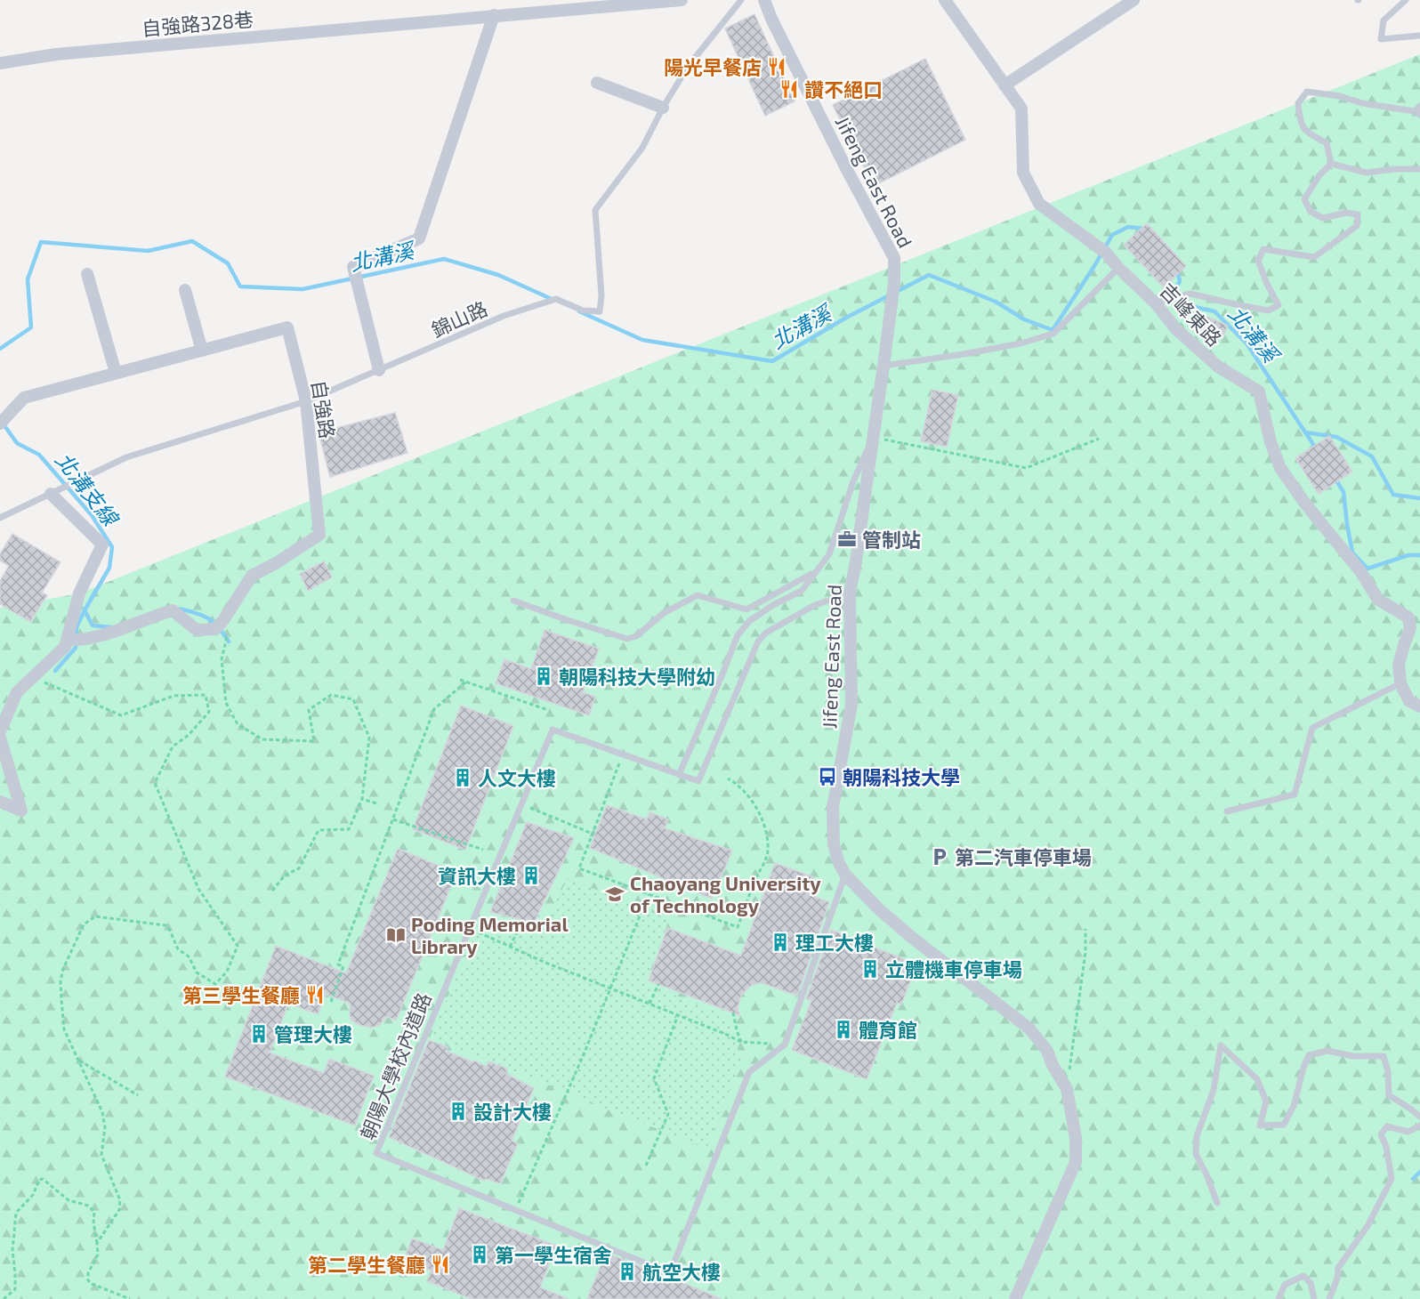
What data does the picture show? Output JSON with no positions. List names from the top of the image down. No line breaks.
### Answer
{"streets":{"street":["自強路328巷","Jifeng East Road","吉峰東路","自強路"],"lane":["錦山路","朝陽大學校內道路"]},"crossings":[["Jifeng East Road","朝陽大學校內道路"],["錦山路","自強路"]],"water":["北溝溪","北溝支線"],"places":{"restaurant":["陽光早餐店","讚不絕口","第三學生餐廳","第二學生餐廳"],"office":["管制站"],"building":["朝陽科技大學附幼","人文大樓","資訊大樓","理工大樓","立體機車停車場","體育館","管理大樓","設計大樓","第一學生宿舍","航空大樓"],"bus stop":["朝陽科技大學"],"parking":["第二汽車停車場"],"school or university":["Chaoyang University of Technology"],"library":["Poding Memorial Library"]}}
